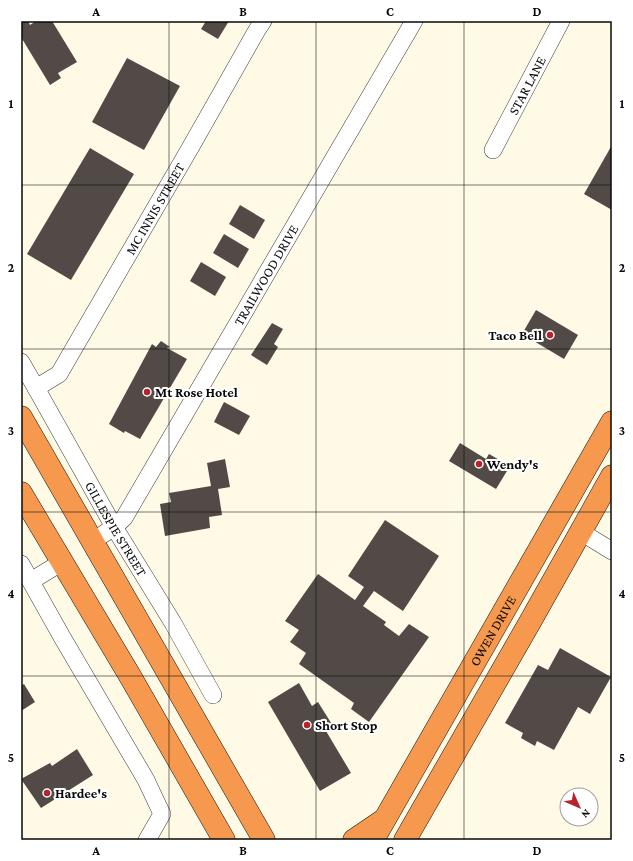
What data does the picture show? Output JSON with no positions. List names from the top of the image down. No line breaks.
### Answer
{"streets":{"highway":["GILLESPIE STREET","OWEN DRIVE"],"street":["STAR LANE","MC INNIS STREET","TRAILWOOD DRIVE"]},"crossings":[["MC INNIS STREET","GILLESPIE STREET"],["TRAILWOOD DRIVE","GILLESPIE STREET"]],"places":["Taco Bell","Mt Rose Hotel","Wendy's","Short Stop","Hardee's"],"north":"bottom right","grid":{"columns":["A","B","C","D"],"rows":["1","2","3","4","5"]}}
